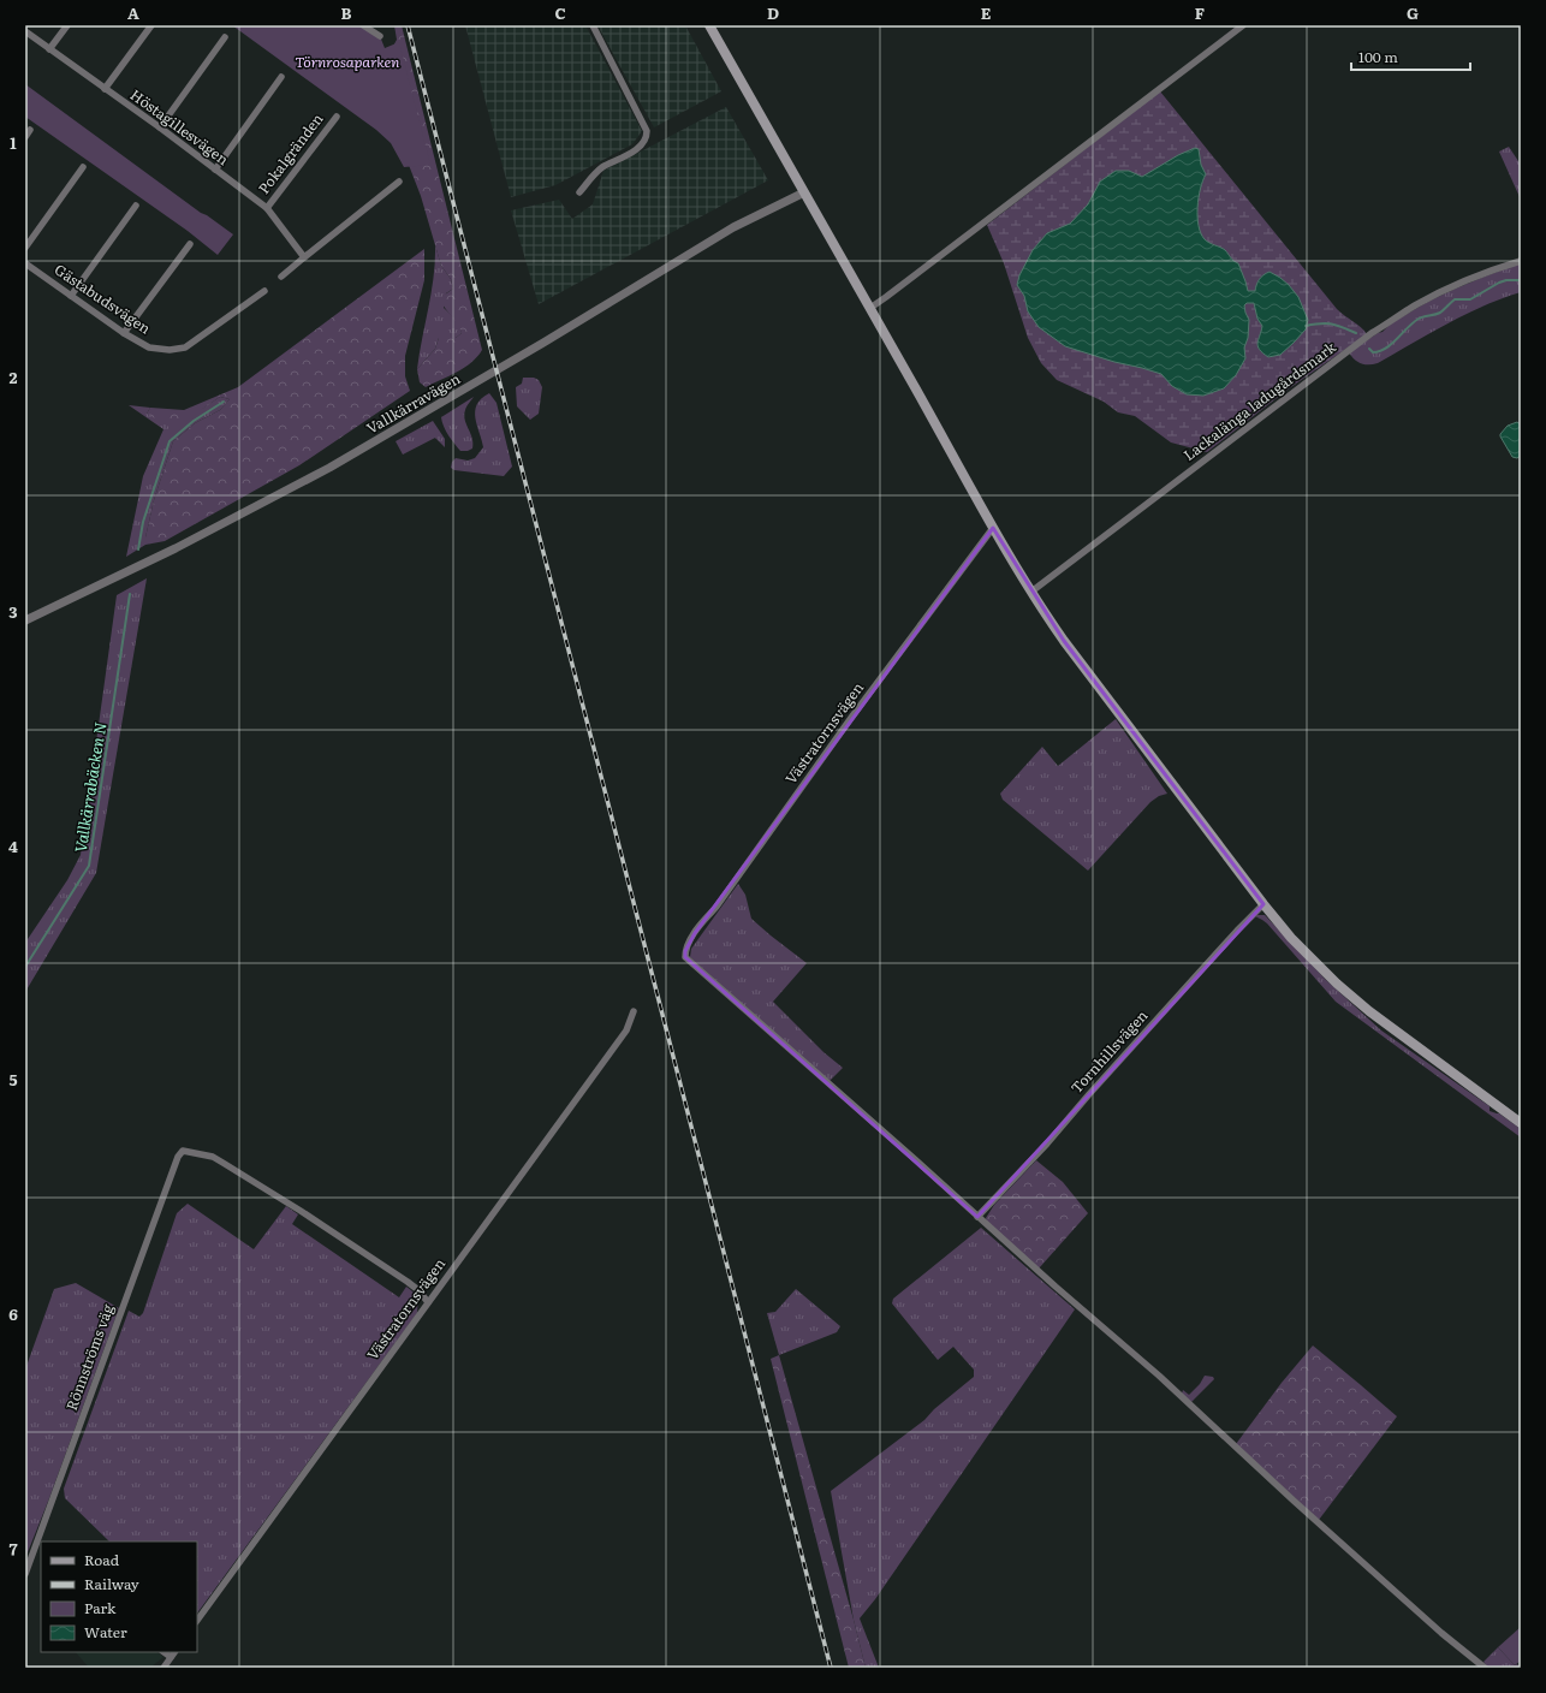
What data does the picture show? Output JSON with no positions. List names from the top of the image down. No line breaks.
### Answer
{"streets":{"street":["Höstagillesvägen","Pokalgränden","Gästabudsvägen","Lackalänga ladugårdsmark","Vallkärravägen","Västratornsvägen","Tornhillsvägen","Rönnströms väg"]},"crossings":[["Höstagillesvägen","Pokalgränden"],["Västratornsvägen","Tornhillsvägen"],["Västratornsvägen","Rönnströms väg"]],"water":["Vallkärrabäcken N"],"parks":["Törnrosaparken"],"legend":["Road","Railway","Park","Water"],"scale_bar":"100 m","grid":{"columns":["A","B","C","D","E","F","G"],"rows":["1","2","3","4","5","6","7"]}}
